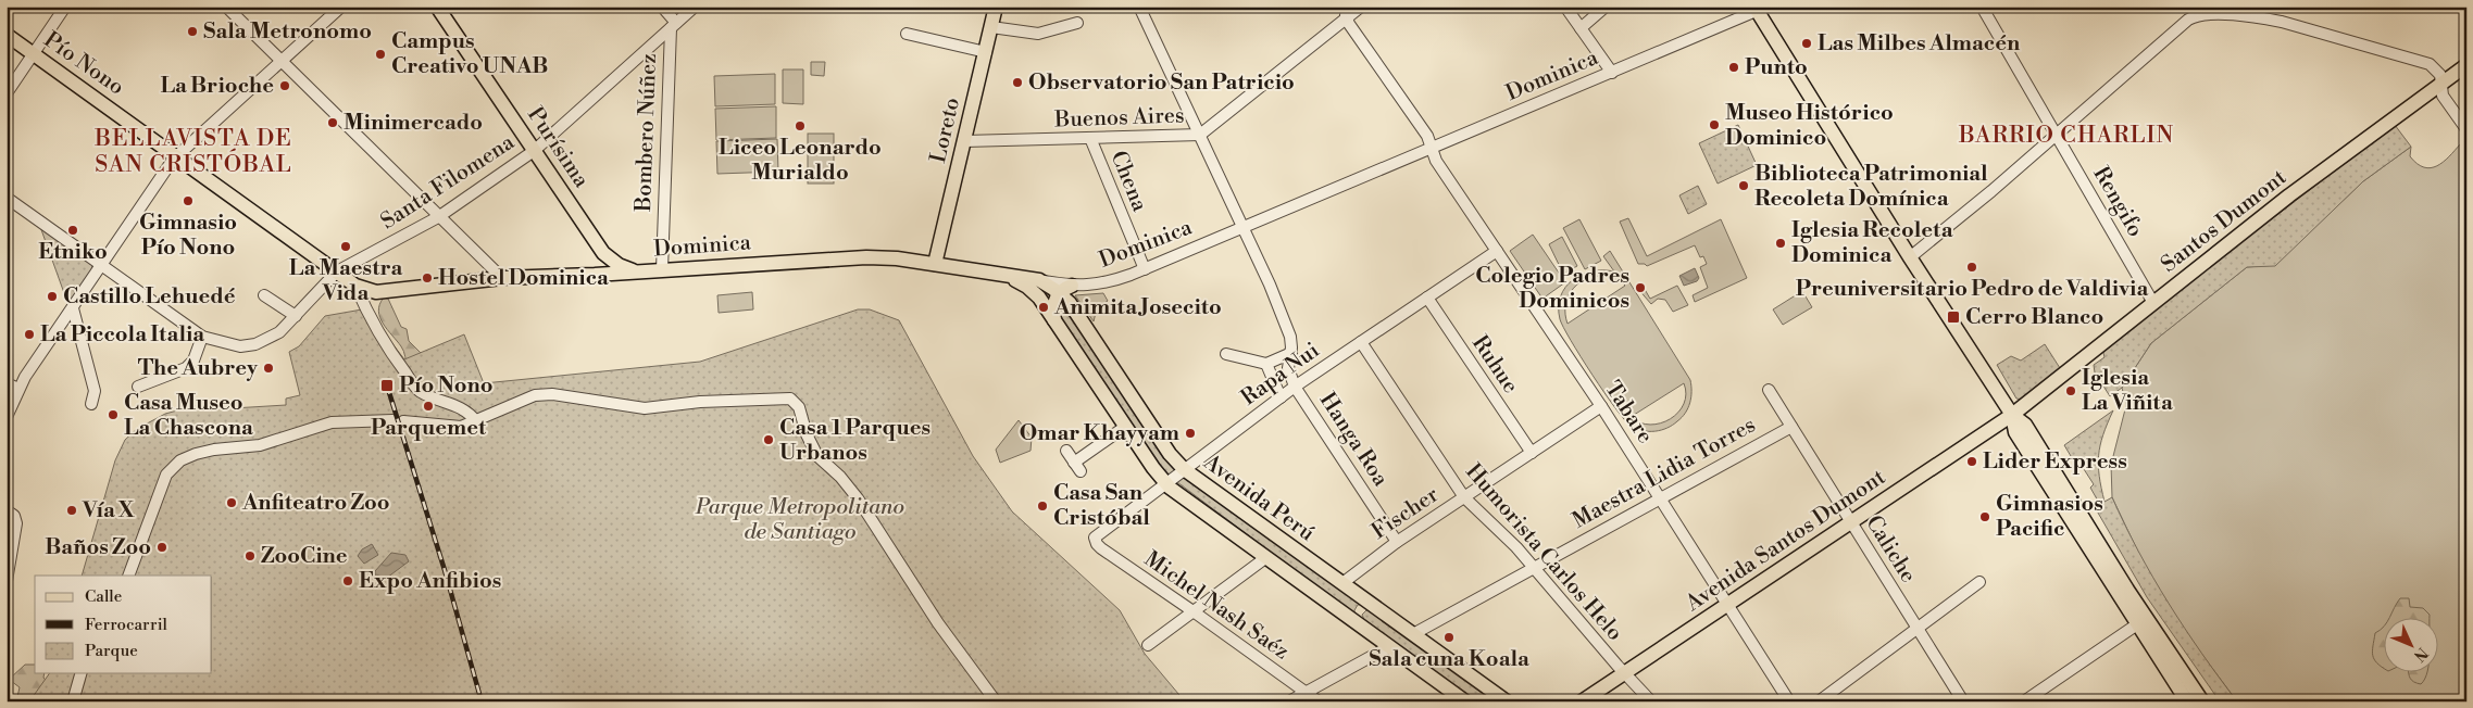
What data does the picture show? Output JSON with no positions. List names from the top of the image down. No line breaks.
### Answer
{"streets":{"main road":["Pío Nono","Dominica","Loreto","Purísima","Santos Dumont","Avenida Perú","Avenida Santos Dumont"],"street":["Buenos Aires","Bombero Núñez","Chena","Santa Filomena","Rengifo","Ruhue","Rapa Nui","Tabare","Hanga Roa","Maestra Lidia Torres","Fischer","Caliche","Humorista Carlos Helo","Michel Nash Saéz"]},"crossings":[["Pío Nono","Dominica"],["Pío Nono","Santa Filomena"],["Dominica","Loreto"],["Dominica","Bombero Núñez"],["Dominica","Purísima"],["Dominica","Chena"],["Dominica","Tabare"],["Dominica","Avenida Perú"],["Buenos Aires","Loreto"],["Buenos Aires","Chena"],["Buenos Aires","Tabare"],["Bombero Núñez","Santa Filomena"],["Purísima","Santa Filomena"],["Rengifo","Santos Dumont"],["Santos Dumont","Avenida Santos Dumont"],["Ruhue","Rapa Nui"],["Ruhue","Fischer"],["Rapa Nui","Tabare"],["Rapa Nui","Hanga Roa"],["Rapa Nui","Avenida Perú"],["Rapa Nui","Humorista Carlos Helo"],["Rapa Nui","Michel Nash Saéz"],["Tabare","Maestra Lidia Torres"],["Tabare","Fischer"],["Tabare","Avenida Santos Dumont"],["Hanga Roa","Fischer"],["Maestra Lidia Torres","Avenida Perú"],["Maestra Lidia Torres","Caliche"],["Maestra Lidia Torres","Humorista Carlos Helo"],["Avenida Perú","Fischer"],["Fischer","Humorista Carlos Helo"],["Avenida Santos Dumont","Caliche"],["Avenida Santos Dumont","Humorista Carlos Helo"]],"districts":["BARRIO CHARLIN","BELLAVISTA DE SAN CRISTÓBAL"],"parks":["Parque Metropolitano de Santiago"],"places":{"other":["Sala Metronomo","Las Milbes Almacén","Campus Creativo UNAB","Punto","Observatorio San Patricio","La Brioche","Minimercado","Museo Histórico Dominico","Liceo Leonardo Murialdo","Biblioteca Patrimonial Recoleta Domínica","Gimnasio Pío Nono","Etniko","Iglesia Recoleta Dominica","La Maestra Vida","Preuniversitario Pedro de Valdivia","Hostel Dominica","Colegio Padres Dominicos","Castillo Lehuedé","Animita Josecito","La Piccola Italia","The Aubrey","Iglesia La Viñita","Parquemet","Casa Museo La Chascona","Omar Khayyam","Casa 1 Parques Urbanos","Lider Express","Anfiteatro Zoo","Casa San Cristóbal","Vía X","Gimnasios Pacific","Baños Zoo","ZooCine","Expo Anfibios","Sala cuna Koala"],"transit":["Cerro Blanco","Pío Nono"]},"legend":["Calle","Ferrocarril","Parque"],"north":"bottom right"}
